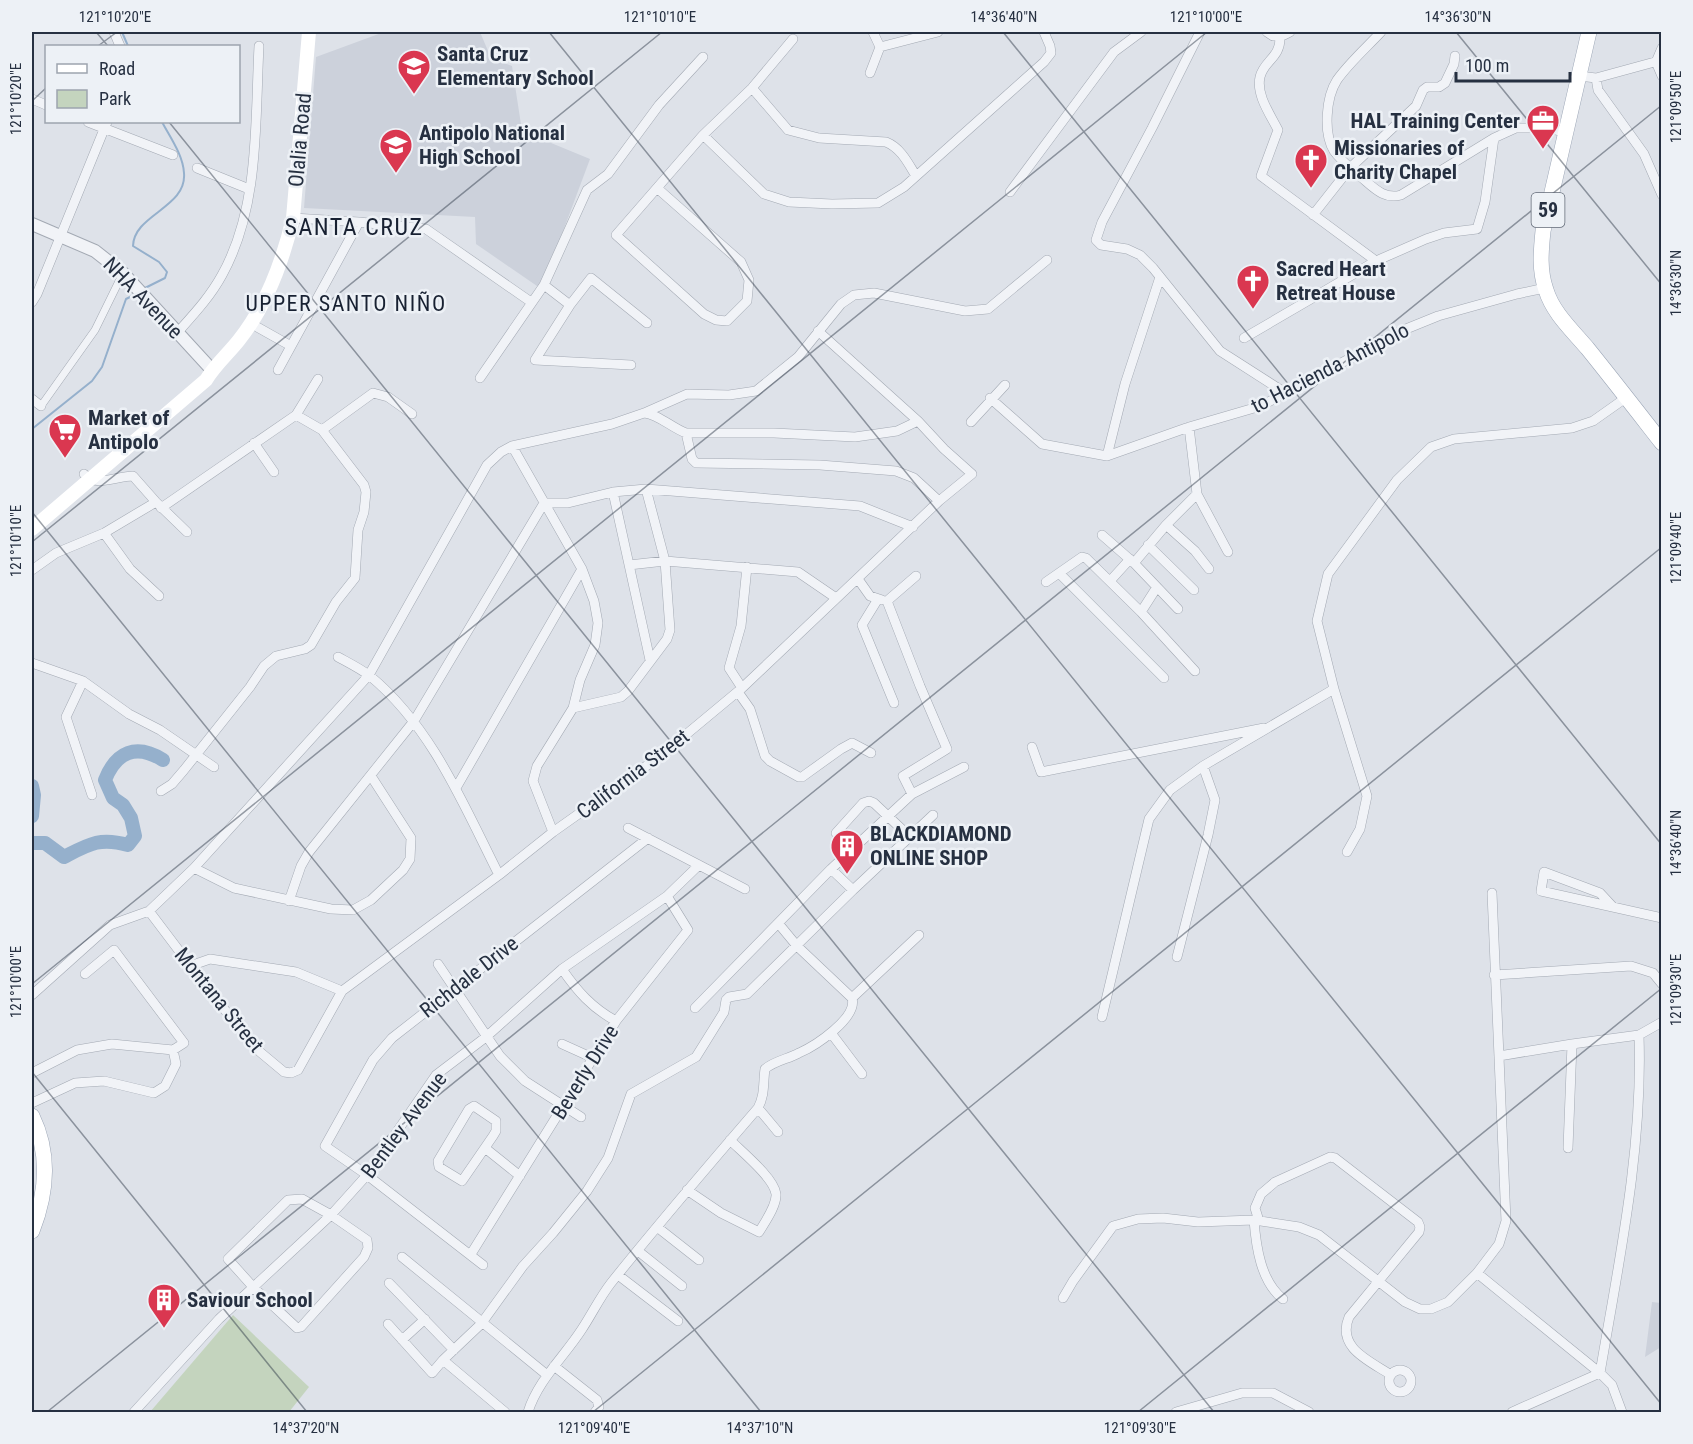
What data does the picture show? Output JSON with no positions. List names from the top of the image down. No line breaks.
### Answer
{"streets":{"main road":["Olalia Road","59"],"street":["NHA Avenue","to Hacienda Antipolo","California Street","Richdale Drive","Montana Street","Beverly Drive","Bentley Avenue"]},"crossings":[["Olalia Road","NHA Avenue"],["59","to Hacienda Antipolo"],["California Street","Montana Street"],["Richdale Drive","Bentley Avenue"],["Beverly Drive","Bentley Avenue"]],"districts":["SANTA CRUZ","UPPER SANTO NIÑO"],"places":{"school or university":["Santa Cruz Elementary School","Antipolo National High School"],"office":["HAL Training Center"],"church":["Missionaries of Charity Chapel","Sacred Heart Retreat House"],"supermarket":["Market of Antipolo"],"building":["BLACKDIAMOND ONLINE SHOP","Saviour School"]},"legend":["Road","Park"],"scale_bar":"100 m","coordinates":["121°10'20\"E","121°10'10\"E","14°36'40\"N","121°10'00\"E","14°36'30\"N","121°09'50\"E","121°09'40\"E","121°09'30\"E","14°37'20\"N","14°37'10\"N"]}
